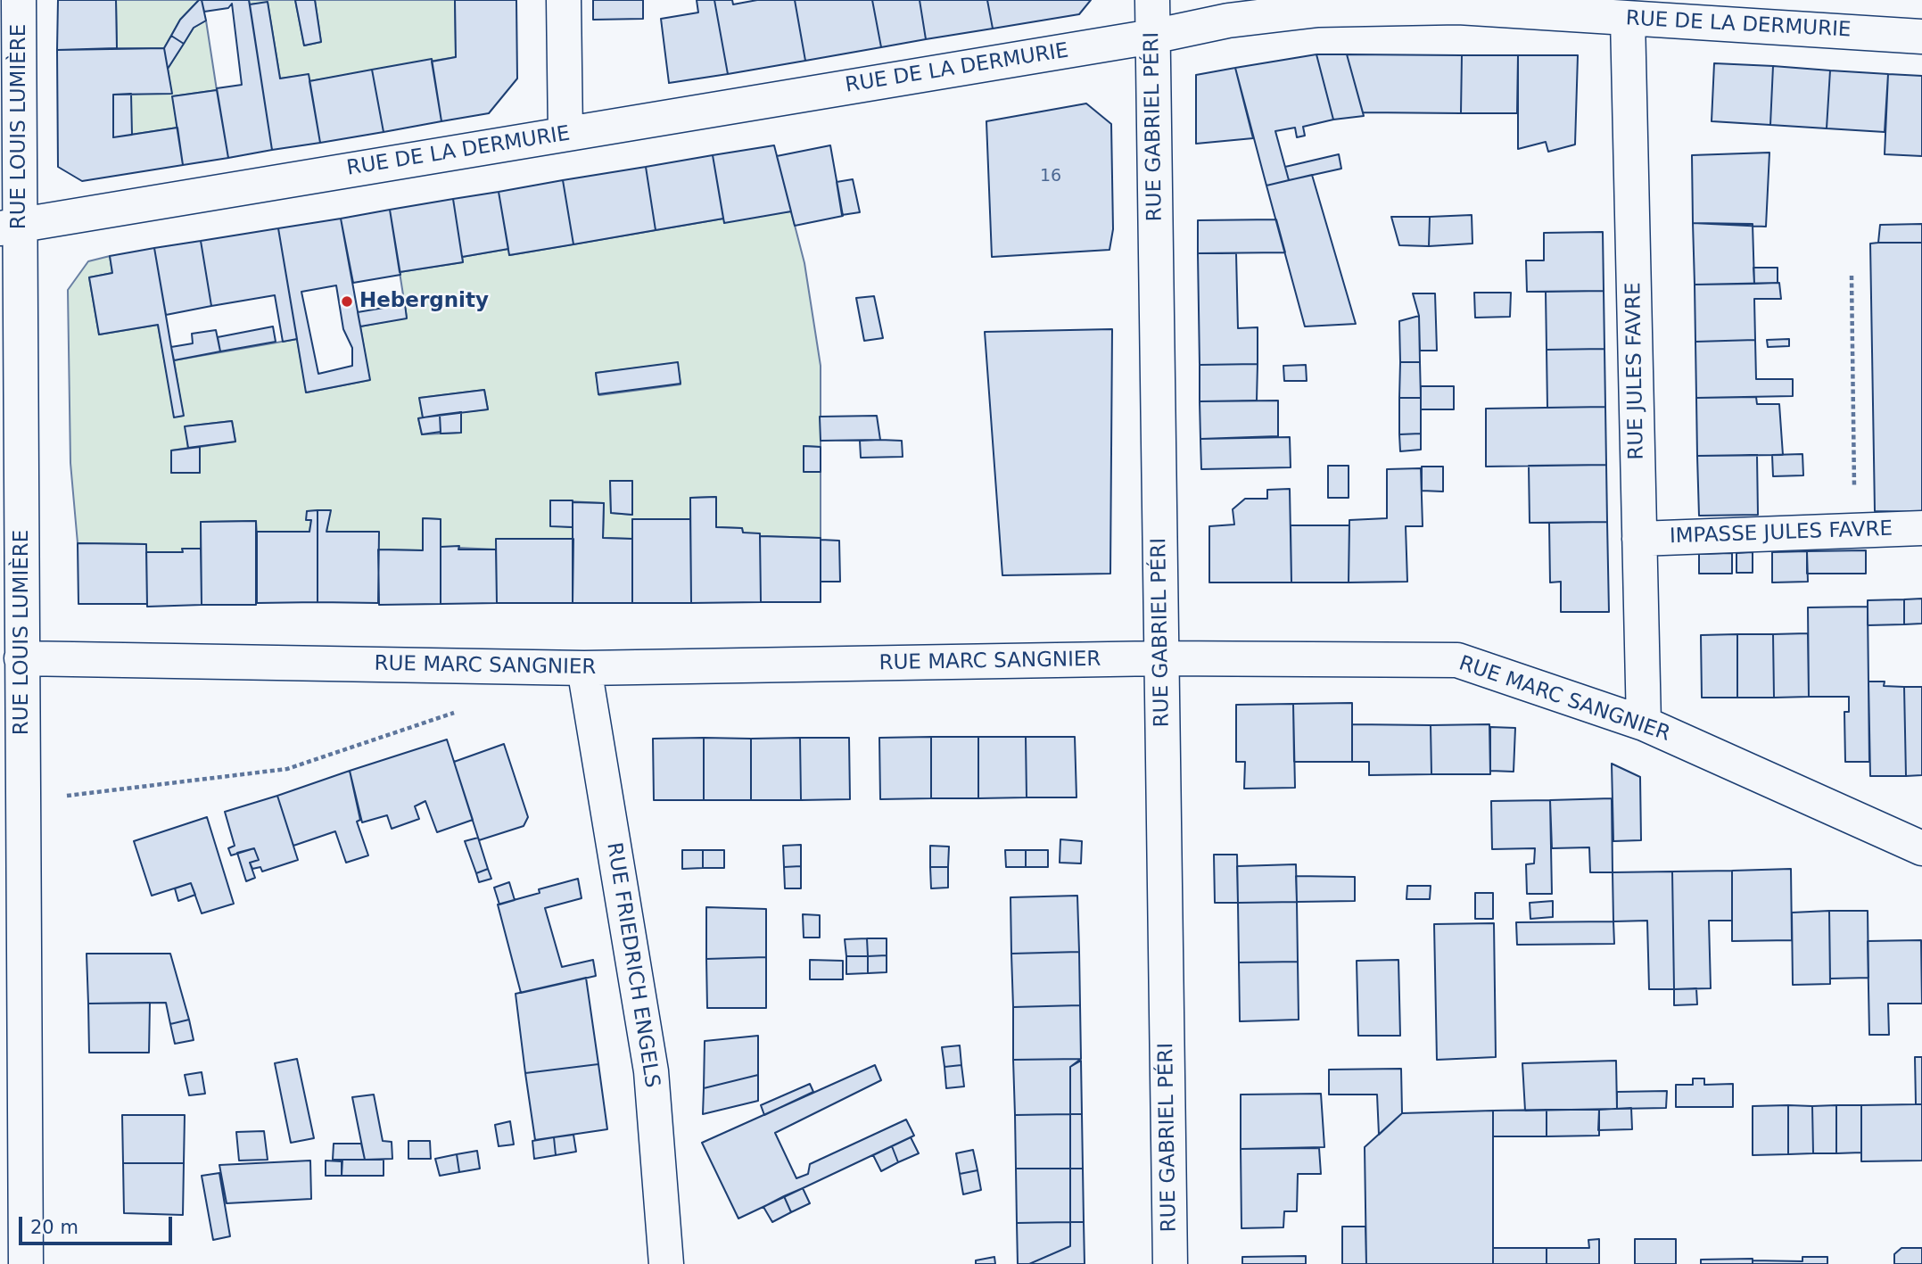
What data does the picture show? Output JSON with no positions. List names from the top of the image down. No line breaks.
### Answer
{"streets":{"street":["RUE DE LA DERMURIE","RUE LOUIS LUMIÈRE","RUE GABRIEL PÉRI","RUE JULES FAVRE","IMPASSE JULES FAVRE","RUE MARC SANGNIER","RUE FRIEDRICH ENGELS"]},"crossings":[["RUE DE LA DERMURIE","RUE LOUIS LUMIÈRE"],["RUE DE LA DERMURIE","RUE GABRIEL PÉRI"],["RUE DE LA DERMURIE","RUE JULES FAVRE"],["RUE LOUIS LUMIÈRE","RUE MARC SANGNIER"],["RUE GABRIEL PÉRI","RUE MARC SANGNIER"],["RUE JULES FAVRE","IMPASSE JULES FAVRE"],["RUE JULES FAVRE","RUE MARC SANGNIER"],["RUE MARC SANGNIER","RUE FRIEDRICH ENGELS"]],"places":["Hebergnity"],"house_numbers":["16"],"scale_bar":"20 m"}
